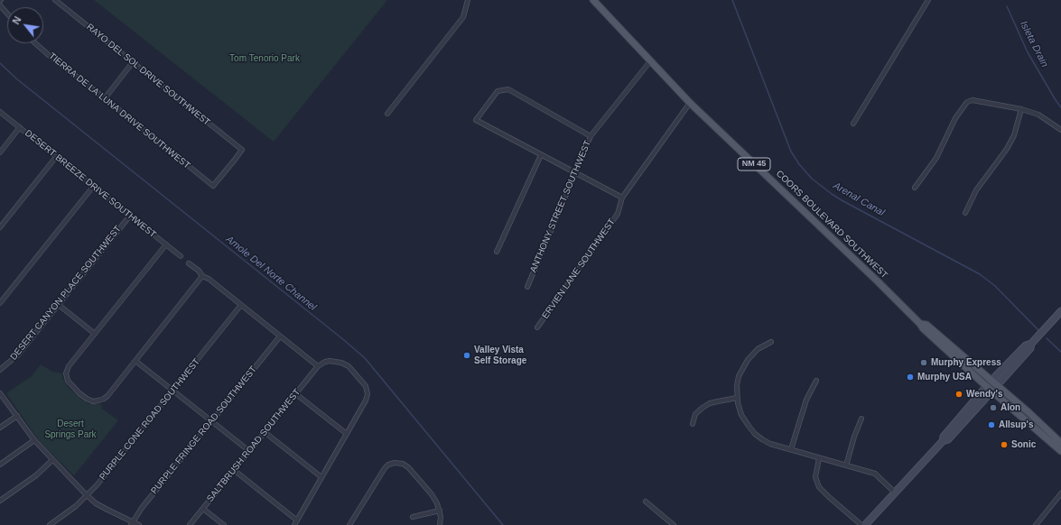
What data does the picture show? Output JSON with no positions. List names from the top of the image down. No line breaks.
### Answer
{"streets":{"main road":["NM 45","COORS BOULEVARD SOUTHWEST"],"street":["RAYO DEL SOL DRIVE SOUTHWEST","TIERRA DE LA LUNA DRIVE SOUTHWEST","DESERT BREEZE DRIVE SOUTHWEST","ANTHONY STREET SOUTHWEST","ERVIEN LANE SOUTHWEST","DESERT CANYON PLACE SOUTHWEST","PURPLE CONE ROAD SOUTHWEST","PURPLE FRINGE ROAD SOUTHWEST","SALTBRUSH ROAD SOUTHWEST"]},"crossings":[["RAYO DEL SOL DRIVE SOUTHWEST","TIERRA DE LA LUNA DRIVE SOUTHWEST"],["DESERT BREEZE DRIVE SOUTHWEST","DESERT CANYON PLACE SOUTHWEST"],["ANTHONY STREET SOUTHWEST","COORS BOULEVARD SOUTHWEST"],["COORS BOULEVARD SOUTHWEST","ERVIEN LANE SOUTHWEST"]],"water":["Isleta Drain","Arenal Canal","Amole Del Norte Channel"],"parks":["Tom Tenorio Park","Desert Springs Park"],"places":["Valley Vista Self Storage","Murphy Express","Murphy USA","Wendy's","Alon","Allsup's","Sonic"],"north":"top left"}
